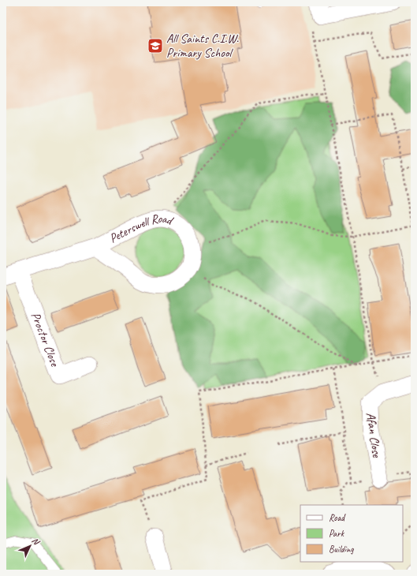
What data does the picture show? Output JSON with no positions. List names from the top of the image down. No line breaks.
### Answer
{"streets":{"street":["Peterswell Road","Proctor Close","Afan Close"]},"crossings":[["Peterswell Road","Proctor Close"]],"places":{"school or university":["All Saints C.I.W. Primary School"]},"legend":["Road","Park","Building"],"north":"top right"}
